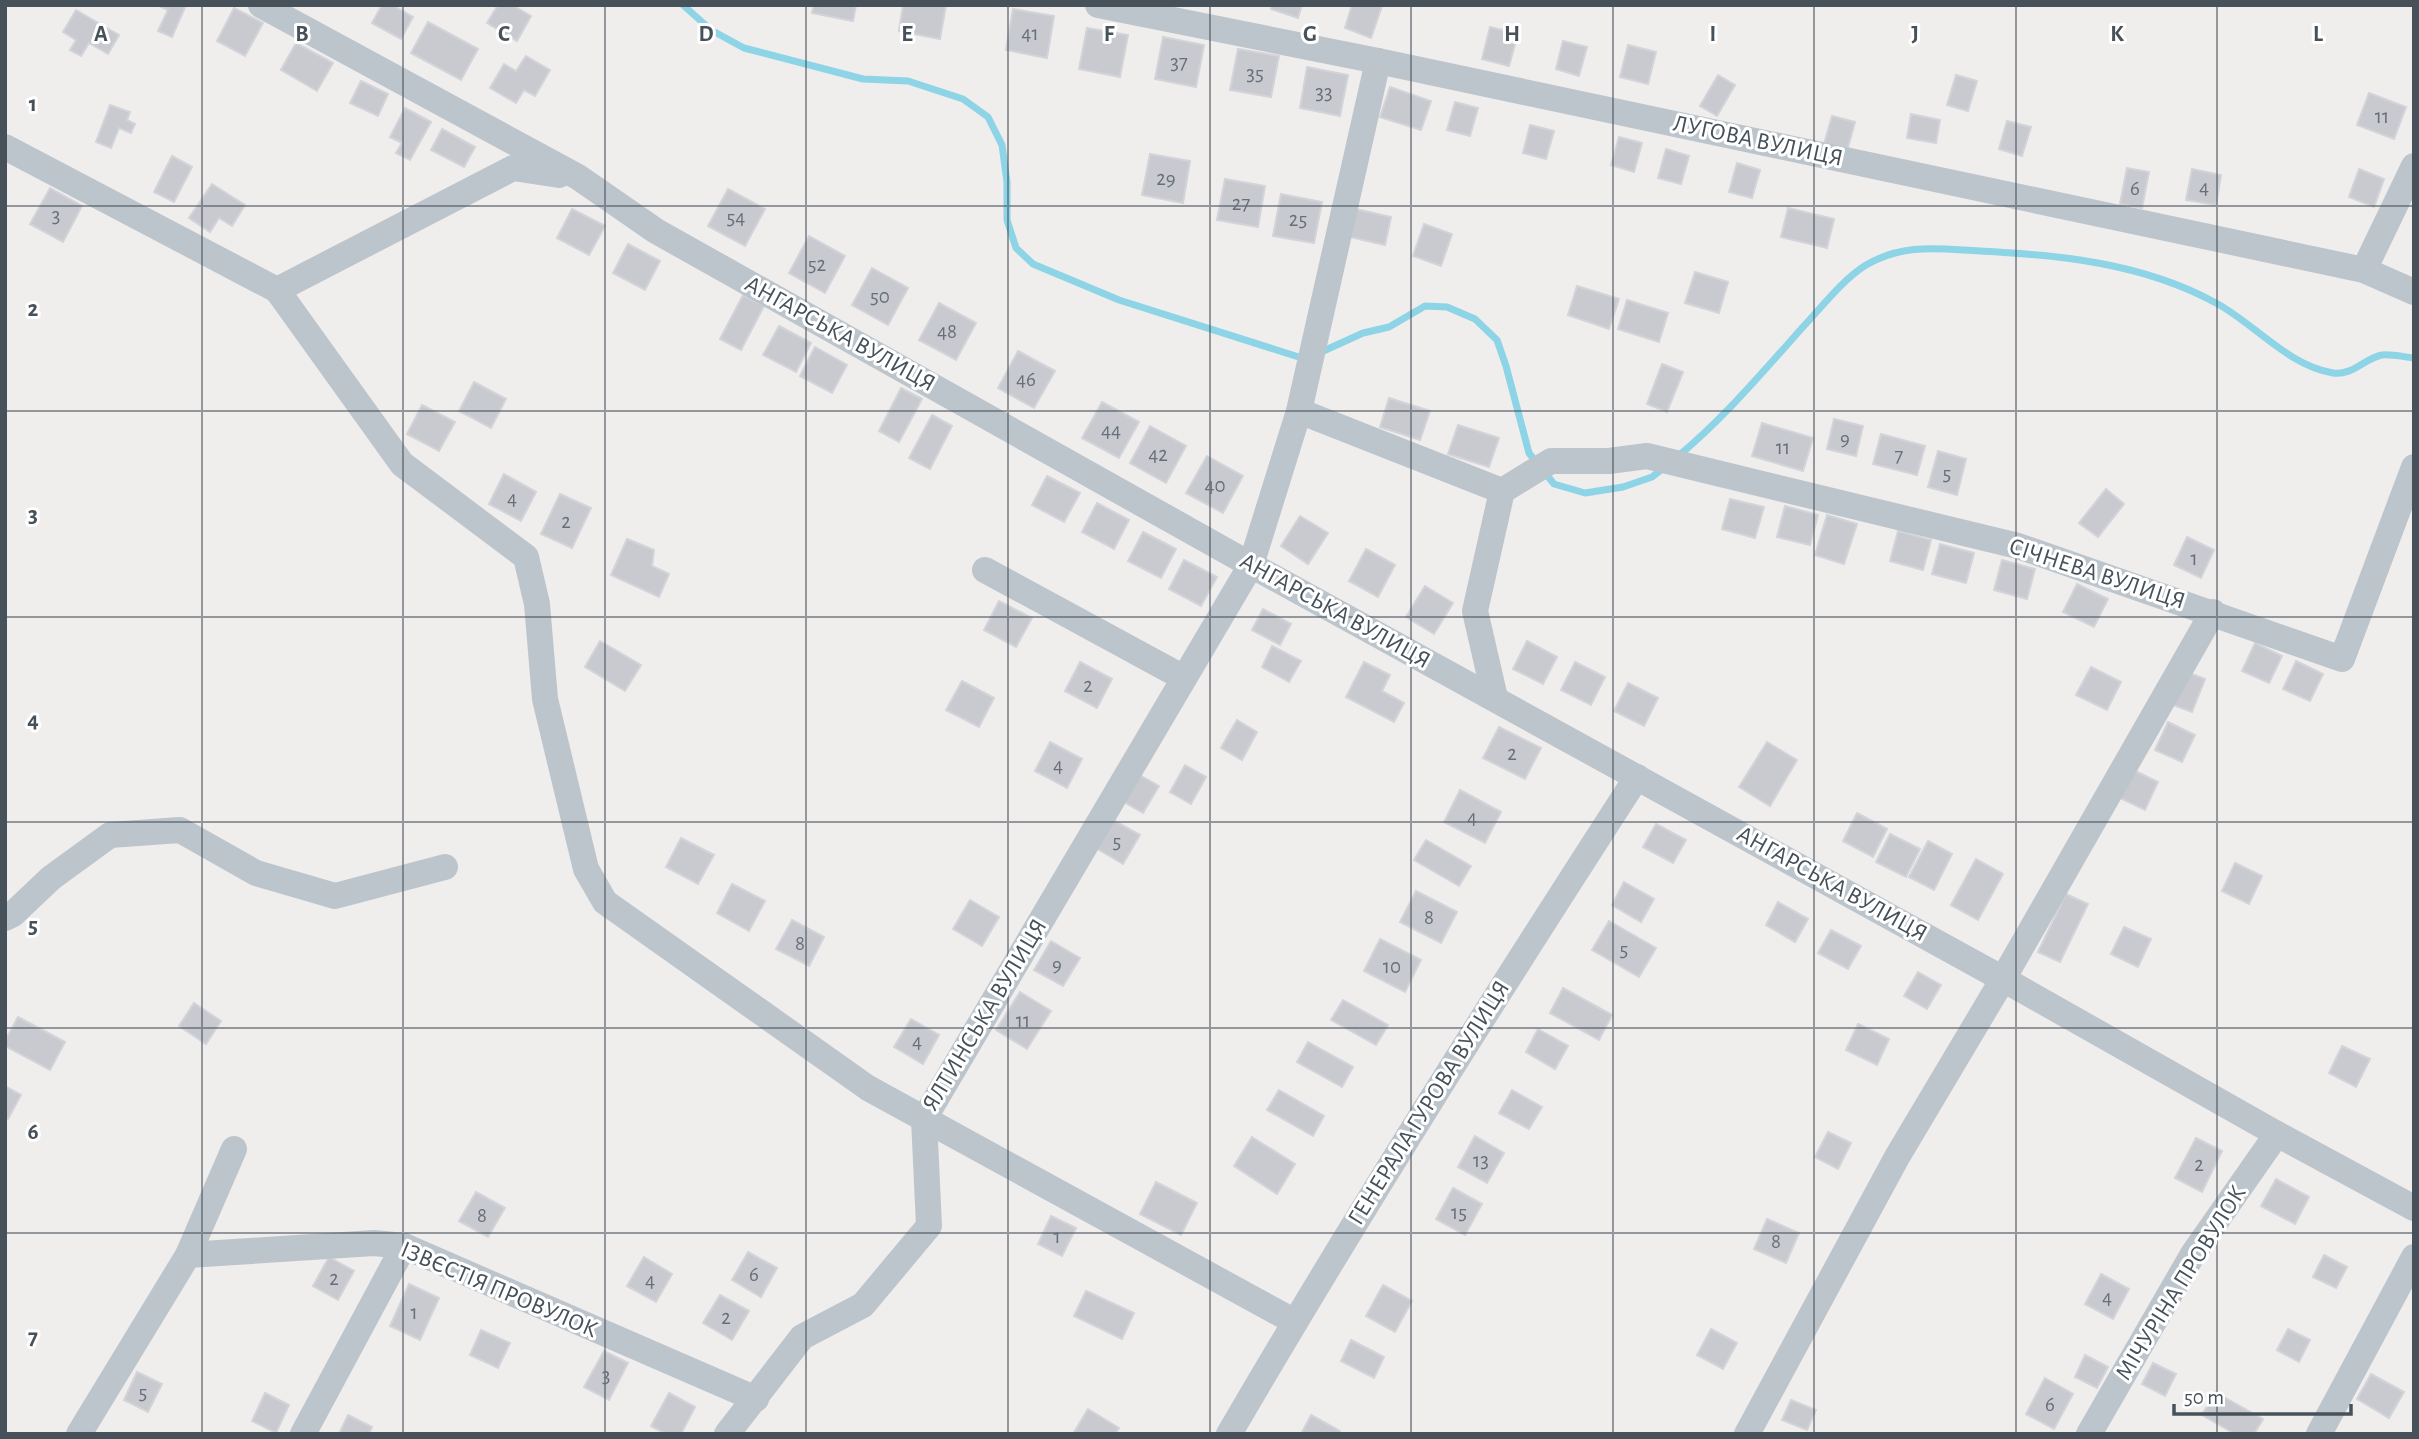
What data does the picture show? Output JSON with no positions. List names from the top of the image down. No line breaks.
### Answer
{"streets":{"street":["ЛУГОВА ВУЛИЦЯ","АНГАРСЬКА ВУЛИЦЯ","СІЧНЕВА ВУЛИЦЯ","ЯЛТИНСЬКА ВУЛИЦЯ","ГЕНЕРАЛА ГУРОВА ВУЛИЦЯ","МІЧУРІНА ПРОВУЛОК","ІЗВЄСТІЯ ПРОВУЛОК"]},"crossings":[["ЛУГОВА ВУЛИЦЯ","ЯЛТИНСЬКА ВУЛИЦЯ"],["АНГАРСЬКА ВУЛИЦЯ","ЯЛТИНСЬКА ВУЛИЦЯ"],["АНГАРСЬКА ВУЛИЦЯ","ГЕНЕРАЛА ГУРОВА ВУЛИЦЯ"],["АНГАРСЬКА ВУЛИЦЯ","МІЧУРІНА ПРОВУЛОК"],["ЯЛТИНСЬКА ВУЛИЦЯ","ІЗВЄСТІЯ ПРОВУЛОК"]],"house_numbers":["41","37","35","33","11","29","4","6","27","3","54","25","52","50","48","46","44","9","11","42","7","5","40","4","2","1","2","2","4","4","5","8","8","5","9","10","11","4","13","2","15","8","1","8","6","2","4","4","1","2","3","5","6"],"scale_bar":"50 m","grid":{"columns":["A","B","C","D","E","F","G","H","I","J","K","L"],"rows":["1","2","3","4","5","6","7"]}}
